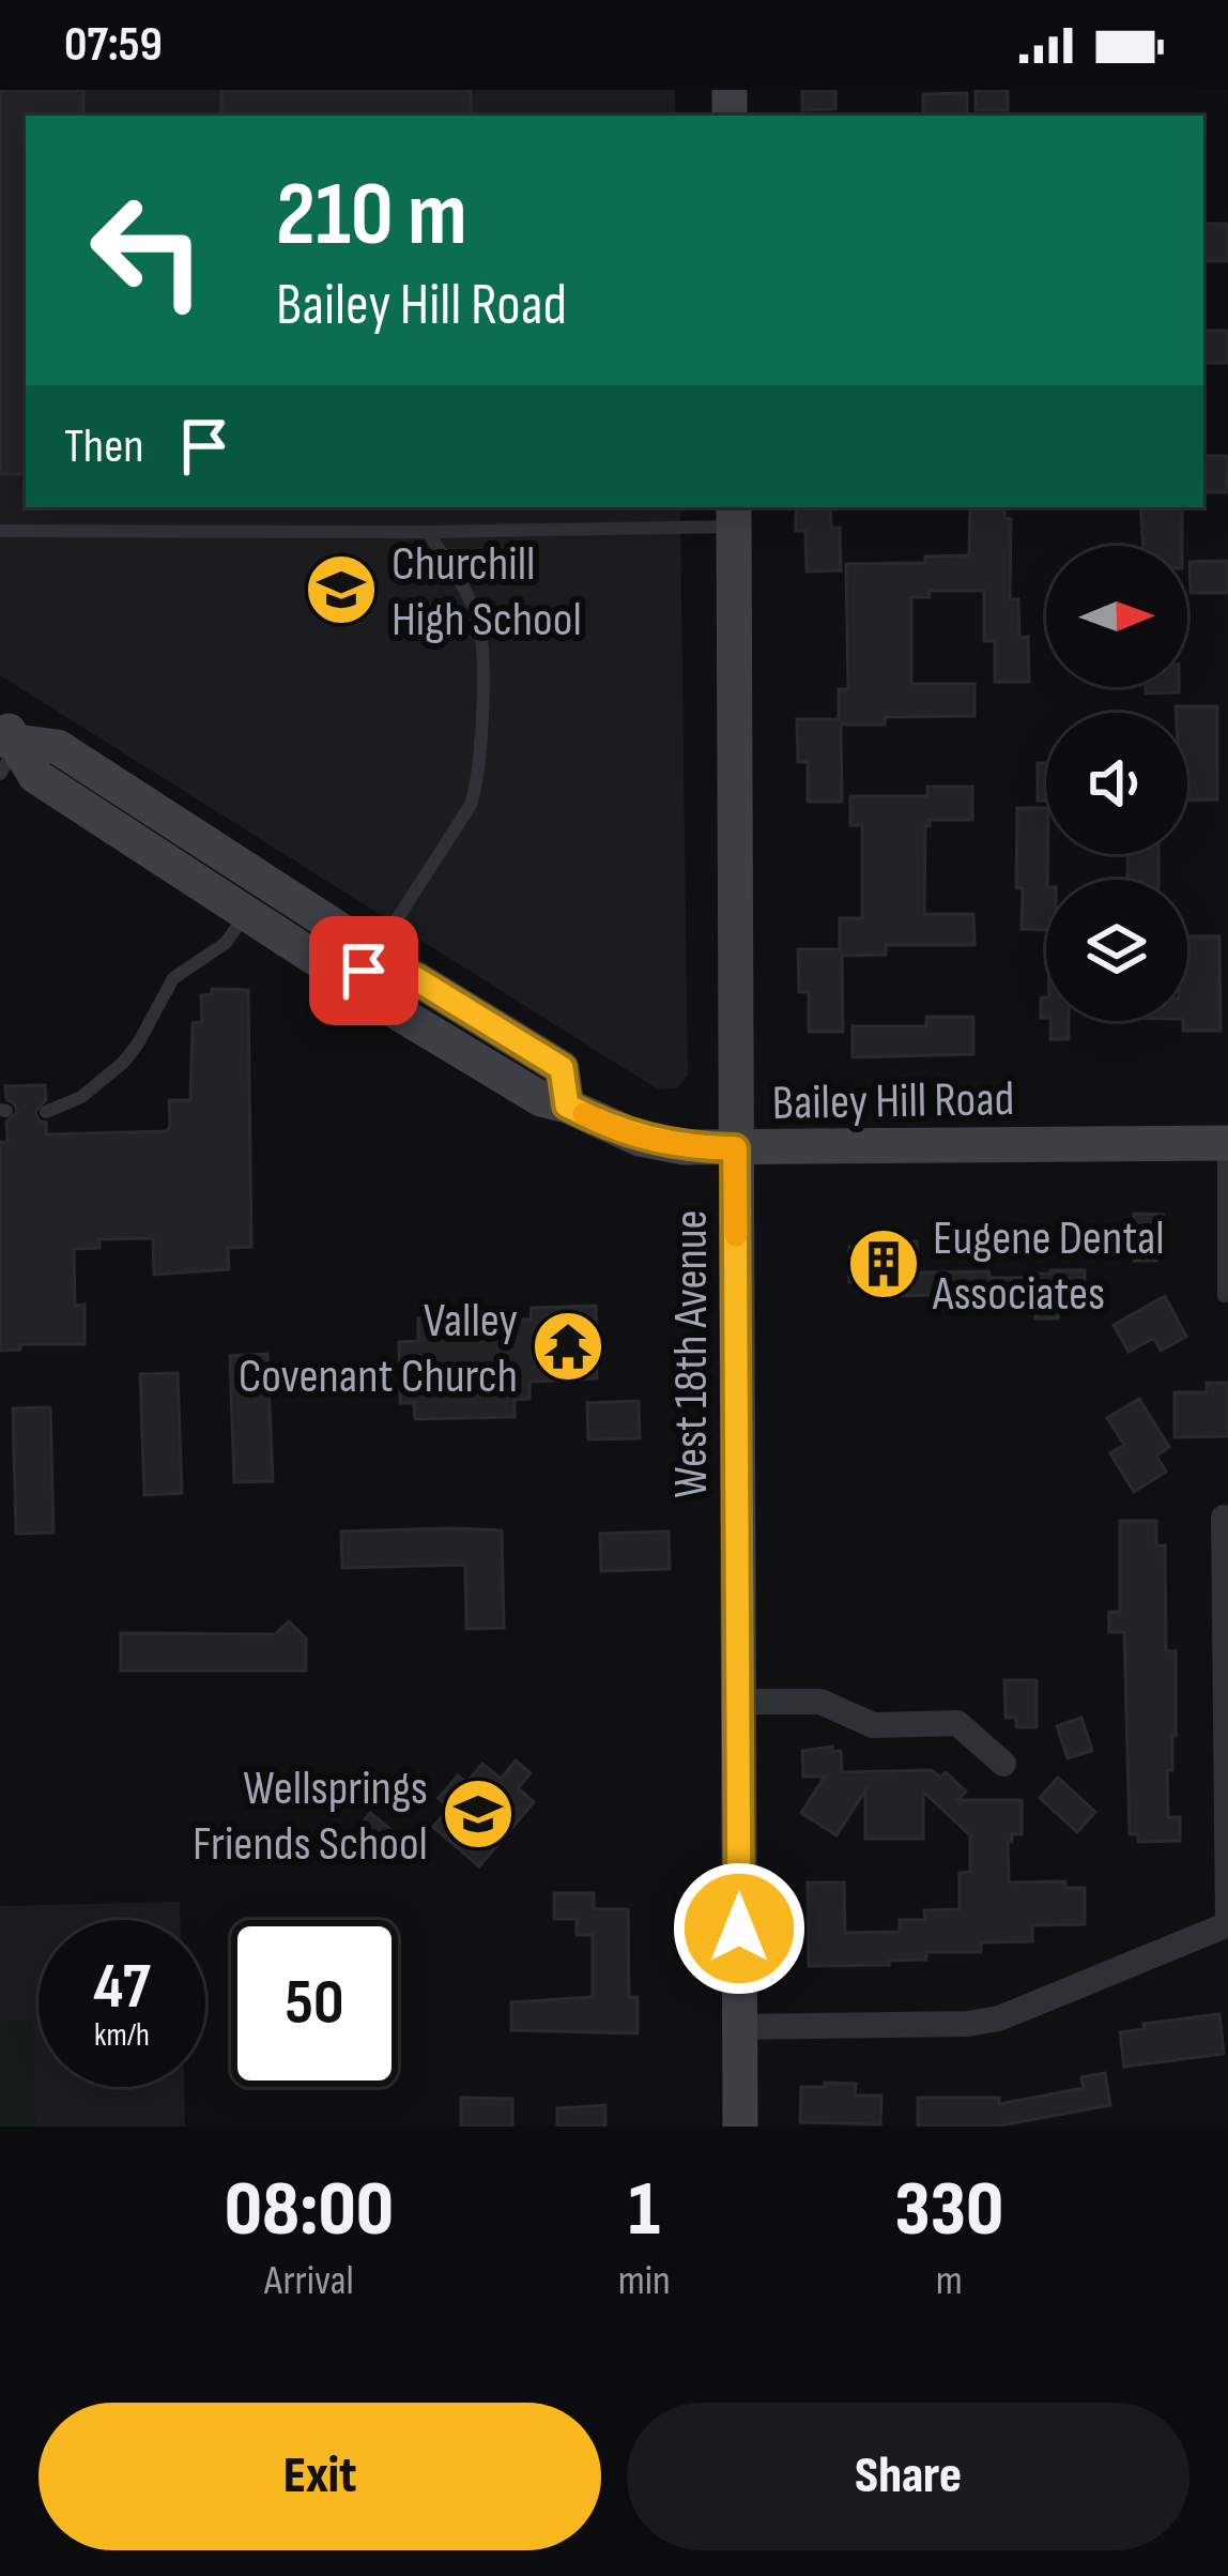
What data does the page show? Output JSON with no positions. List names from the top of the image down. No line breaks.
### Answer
{"streets":{"main road":["Bailey Hill Road","West 18th Avenue"]},"crossings":[["Bailey Hill Road","West 18th Avenue"]],"places":{"school or university":["Churchill High School","Wellsprings Friends School"],"building":["Eugene Dental Associates"],"temple":["Valley Covenant Church"]},"north":"right","page":{"status":"07:59","turn":["210 m","Bailey Hill Road"],"then":"Then","speed":"47 km/h","limit":"50","eta":["08:00","Arrival","1","min","330","m"],"buttons":["Exit","Share"]}}
